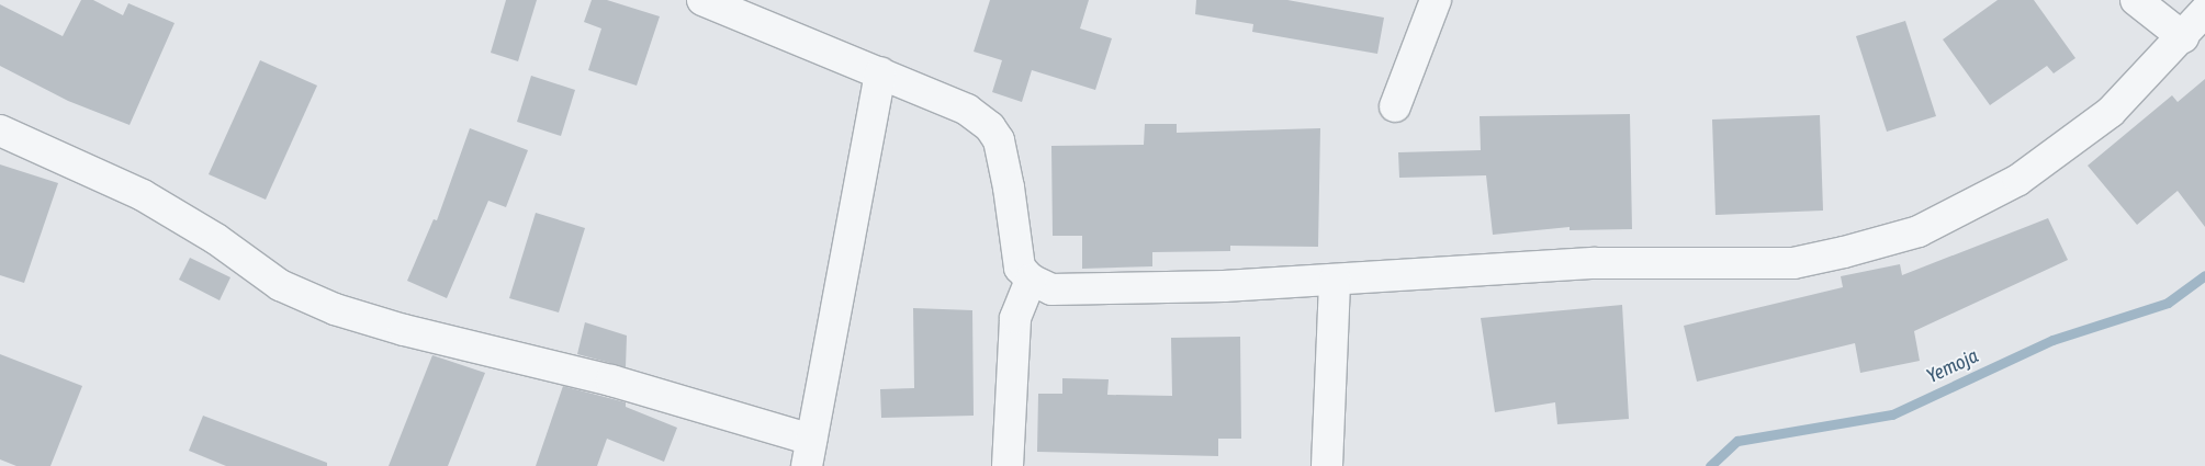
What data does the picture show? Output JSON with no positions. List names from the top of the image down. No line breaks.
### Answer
{"water":["Yemoja"]}
